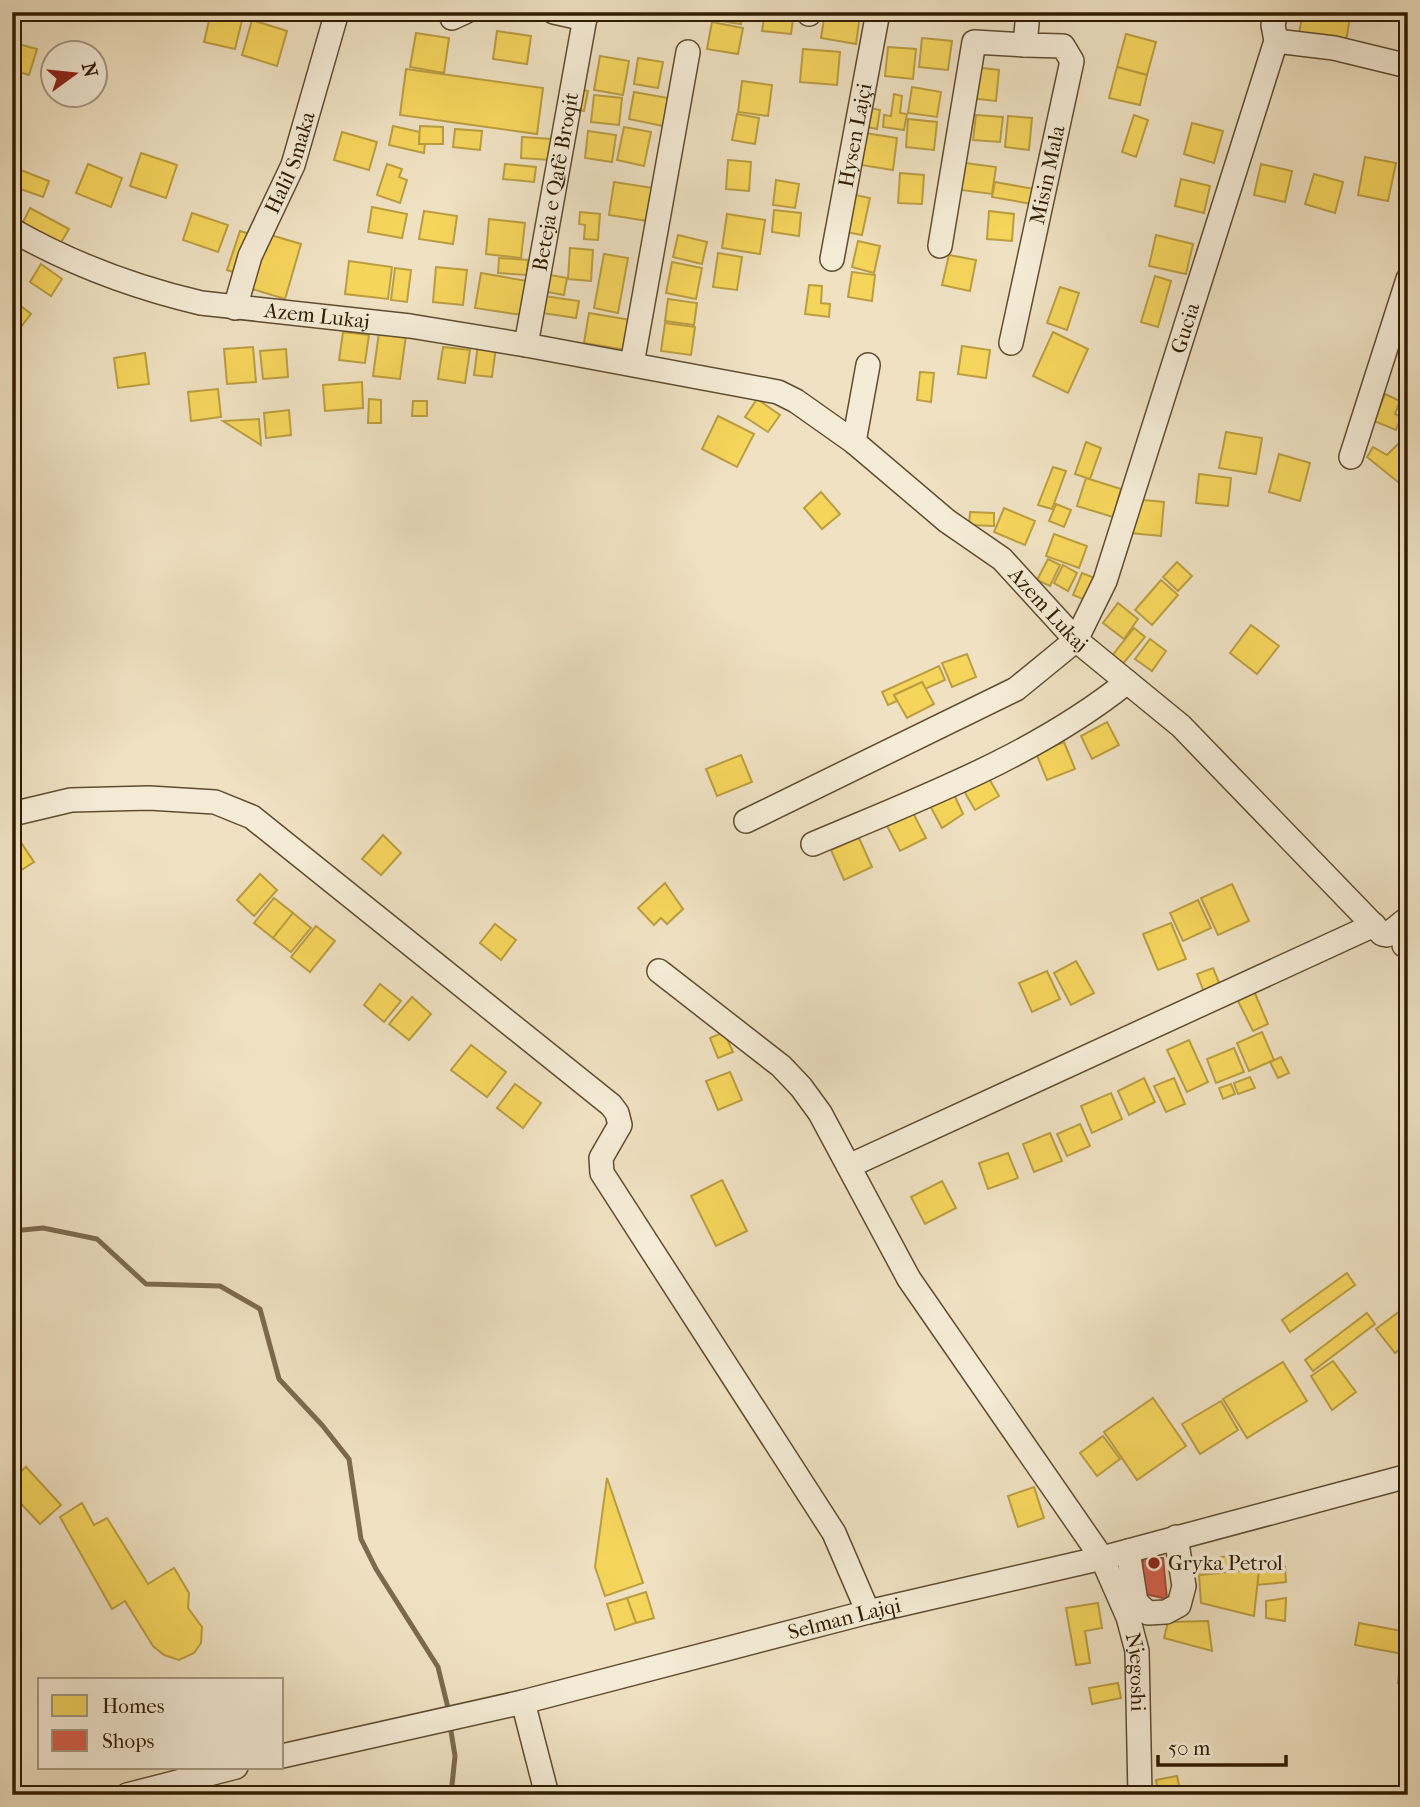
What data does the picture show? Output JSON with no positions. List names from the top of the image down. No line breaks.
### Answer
{"streets":{"street":["Hysen Lajçi","Halil Smaka","Misin Mala","Beteja e Qafë Broqit","Azem Lukaj","Gucia","Selman Lajqi","Njegoshi"]},"crossings":[["Halil Smaka","Azem Lukaj"],["Beteja e Qafë Broqit","Azem Lukaj"],["Azem Lukaj","Gucia"],["Selman Lajqi","Njegoshi"]],"places":["Gryka Petrol"],"legend":["Homes","Shops"],"scale_bar":"50 m","north":"right"}
